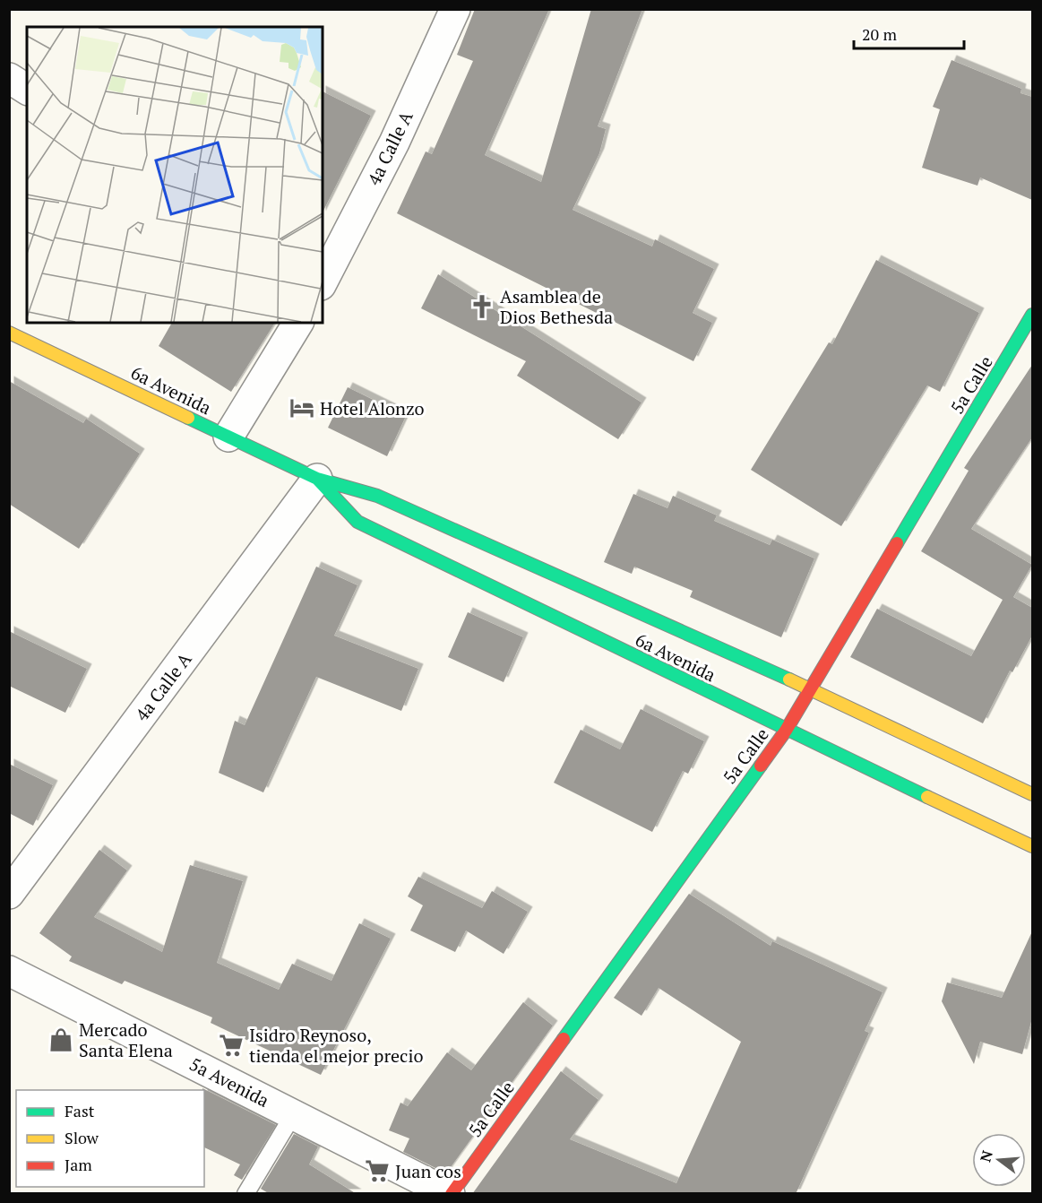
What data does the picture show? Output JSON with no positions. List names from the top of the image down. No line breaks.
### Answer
{"streets":{"street":["4a Calle A","5a Calle","6a Avenida","5a Avenida"]},"crossings":[["4a Calle A","6a Avenida"],["5a Calle","6a Avenida"],["5a Calle","5a Avenida"]],"places":{"church":["Asamblea de Dios Bethesda"],"hotel":["Hotel Alonzo"],"shop":["Mercado Santa Elena"],"supermarket":["Isidro Reynoso, tienda el mejor precio","Juan cos"]},"legend":["Fast","Slow","Jam"],"scale_bar":"20 m","north":"left"}
